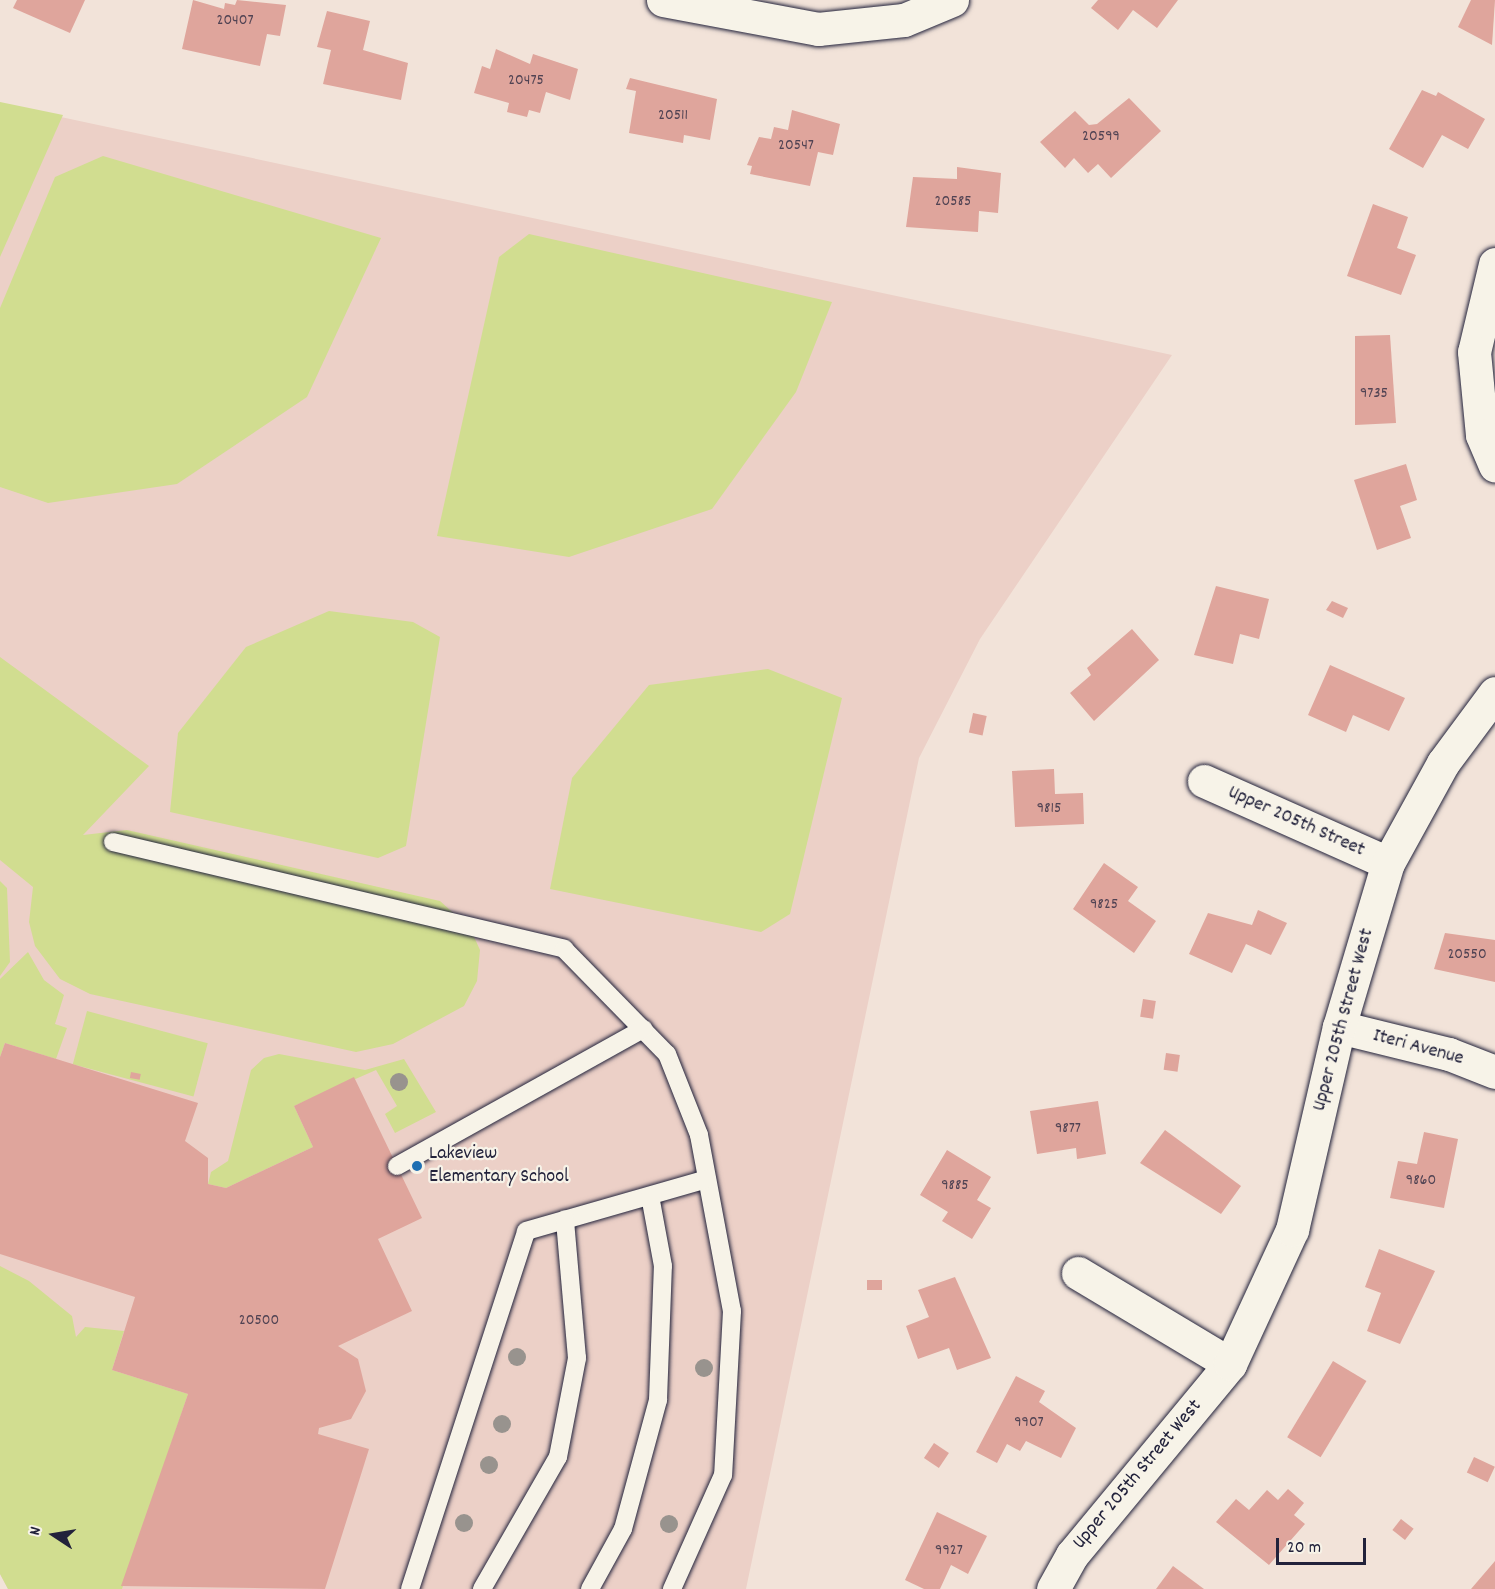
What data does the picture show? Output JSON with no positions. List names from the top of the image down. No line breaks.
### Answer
{"streets":{"street":["Upper 205th Street","Upper 205th Street West","Iteri Avenue"]},"crossings":[["Upper 205th Street","Upper 205th Street West"],["Upper 205th Street West","Iteri Avenue"]],"places":["Lakeview Elementary School"],"house_numbers":["20407","20475","20511","20599","20547","20585","9735","9815","9825","20550","9877","9860","9885","20500","9907","9927"],"scale_bar":"20 m","north":"left"}
